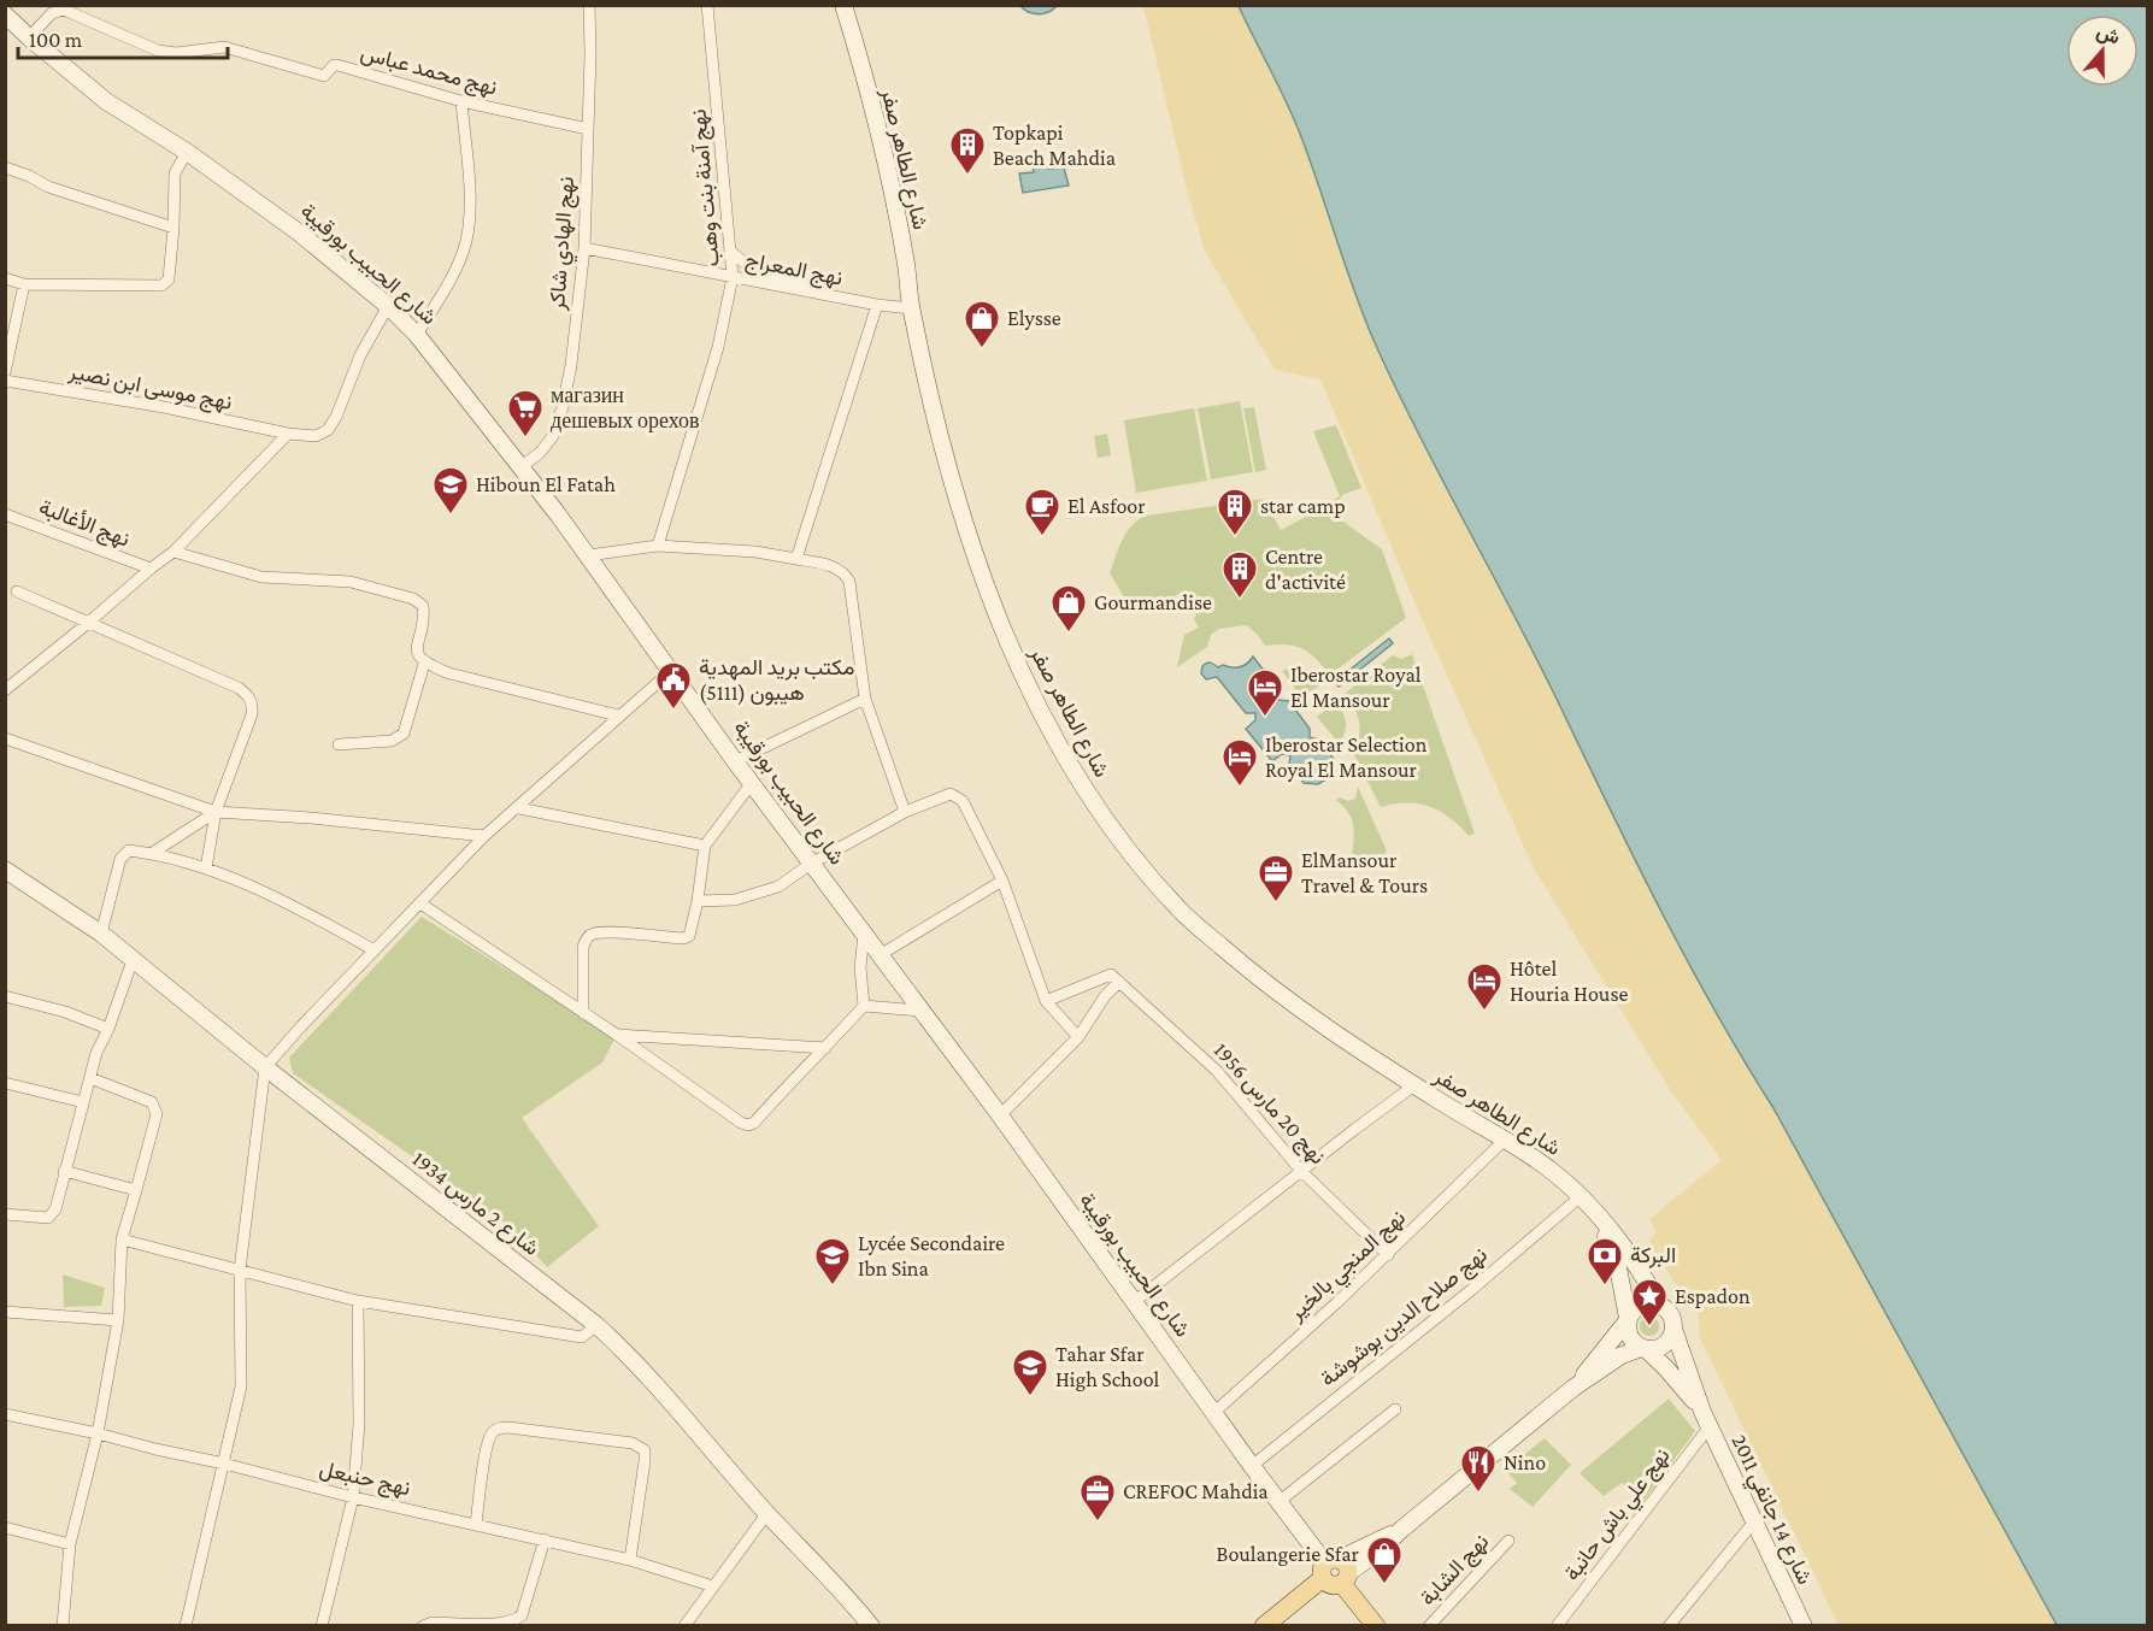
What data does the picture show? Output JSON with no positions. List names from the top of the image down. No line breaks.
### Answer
{"streets":{"main road":["شارع الطاهر صفر","شارع الحبيب بورقيبة","شارع 2 مارس 1934","شارع 14 جانفي 2011"],"street":["نهج محمد عباس","نهج آمنة بنت وهب","نهج الهادي شاكر","نهج المعراج","نهج موسى ابن نصير","نهج الأغالبة","نهج 20 مارس 1956","نهج المنجي بالخير","نهج صلاح الدين بوشوشة","نهج حنبعل","نهج علي باش حانبة","نهج الشابة"]},"crossings":[["نهج محمد عباس","نهج الهادي شاكر"],["نهج محمد عباس","شارع الحبيب بورقيبة"],["شارع الطاهر صفر","نهج المعراج"],["شارع الطاهر صفر","نهج المنجي بالخير"],["شارع الطاهر صفر","نهج صلاح الدين بوشوشة"],["شارع الطاهر صفر","شارع 14 جانفي 2011"],["نهج آمنة بنت وهب","نهج المعراج"],["نهج الهادي شاكر","شارع الحبيب بورقيبة"],["نهج الهادي شاكر","نهج المعراج"],["شارع الحبيب بورقيبة","نهج موسى ابن نصير"],["شارع الحبيب بورقيبة","نهج المنجي بالخير"],["شارع الحبيب بورقيبة","نهج صلاح الدين بوشوشة"],["نهج 20 مارس 1956","نهج المنجي بالخير"],["شارع 14 جانفي 2011","نهج علي باش حانبة"]],"places":{"building":["Topkapi Beach Mahdia","star camp","Centre d'activité"],"shop":["Elysse","Gourmandise","Boulangerie Sfar"],"supermarket":["магазин дешевых орехов"],"school or university":["Hiboun El Fatah","Lycée Secondaire Ibn Sina","Tahar Sfar High School"],"cafe":["El Asfoor"],"public building":["مكتب بريد المهدية هيبون (5111)"],"hotel":["Iberostar Royal El Mansour","Iberostar Selection Royal El Mansour","Hôtel Houria House"],"office":["ElMansour Travel & Tours","CREFOC Mahdia"],"bank":["البركة"],"place":["Espadon"],"restaurant":["Nino"]},"scale_bar":"100 m","north":"top"}
